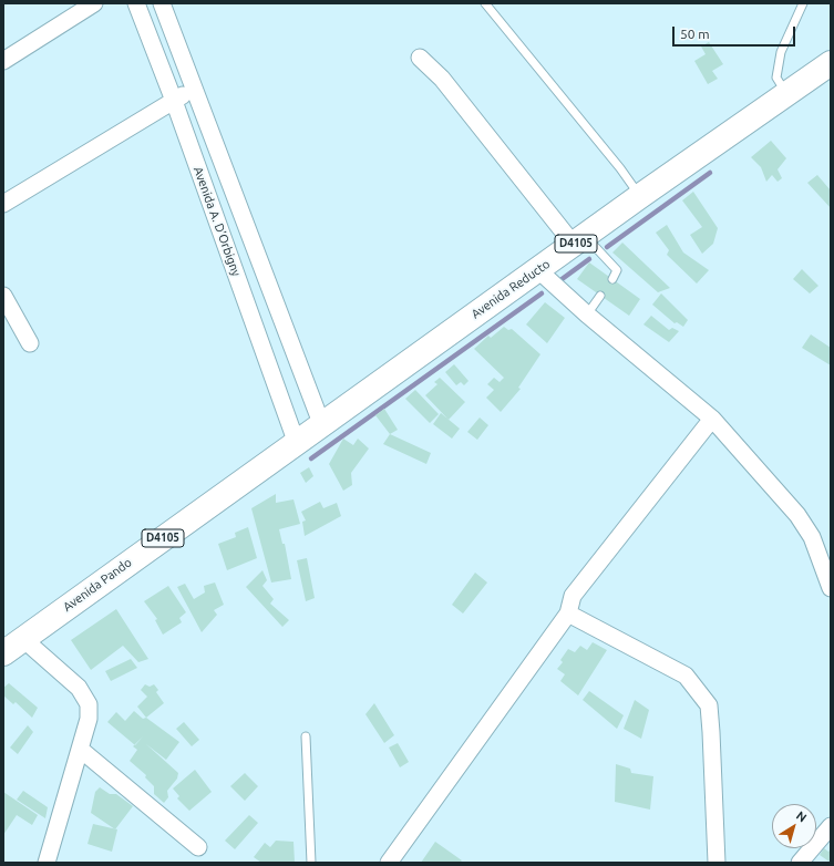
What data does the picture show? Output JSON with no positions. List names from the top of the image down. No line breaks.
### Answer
{"streets":{"main road":["D4105","Avenida Reducto","Avenida Pando"],"street":["Avenida A. D'Orbigny"]},"crossings":[["Avenida A. D'Orbigny","Avenida Reducto"],["Avenida A. D'Orbigny","Avenida Pando"],["Avenida Reducto","Avenida Pando"]],"scale_bar":"50 m","north":"top right"}
